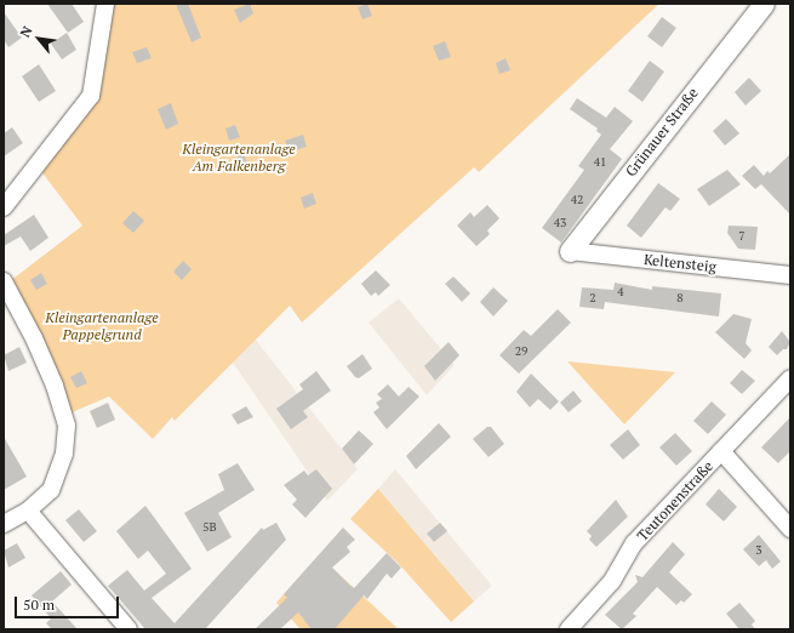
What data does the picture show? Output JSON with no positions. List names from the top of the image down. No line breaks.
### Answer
{"streets":{"street":["Grünauer Straße","Keltensteig","Teutonenstraße"]},"crossings":[["Grünauer Straße","Keltensteig"]],"parks":["Kleingartenanlage Am Falkenberg","Kleingartenanlage Pappelgrund"],"house_numbers":["41","42","43","7","4","2","8","29","5B","3"],"scale_bar":"50 m","north":"top left"}
